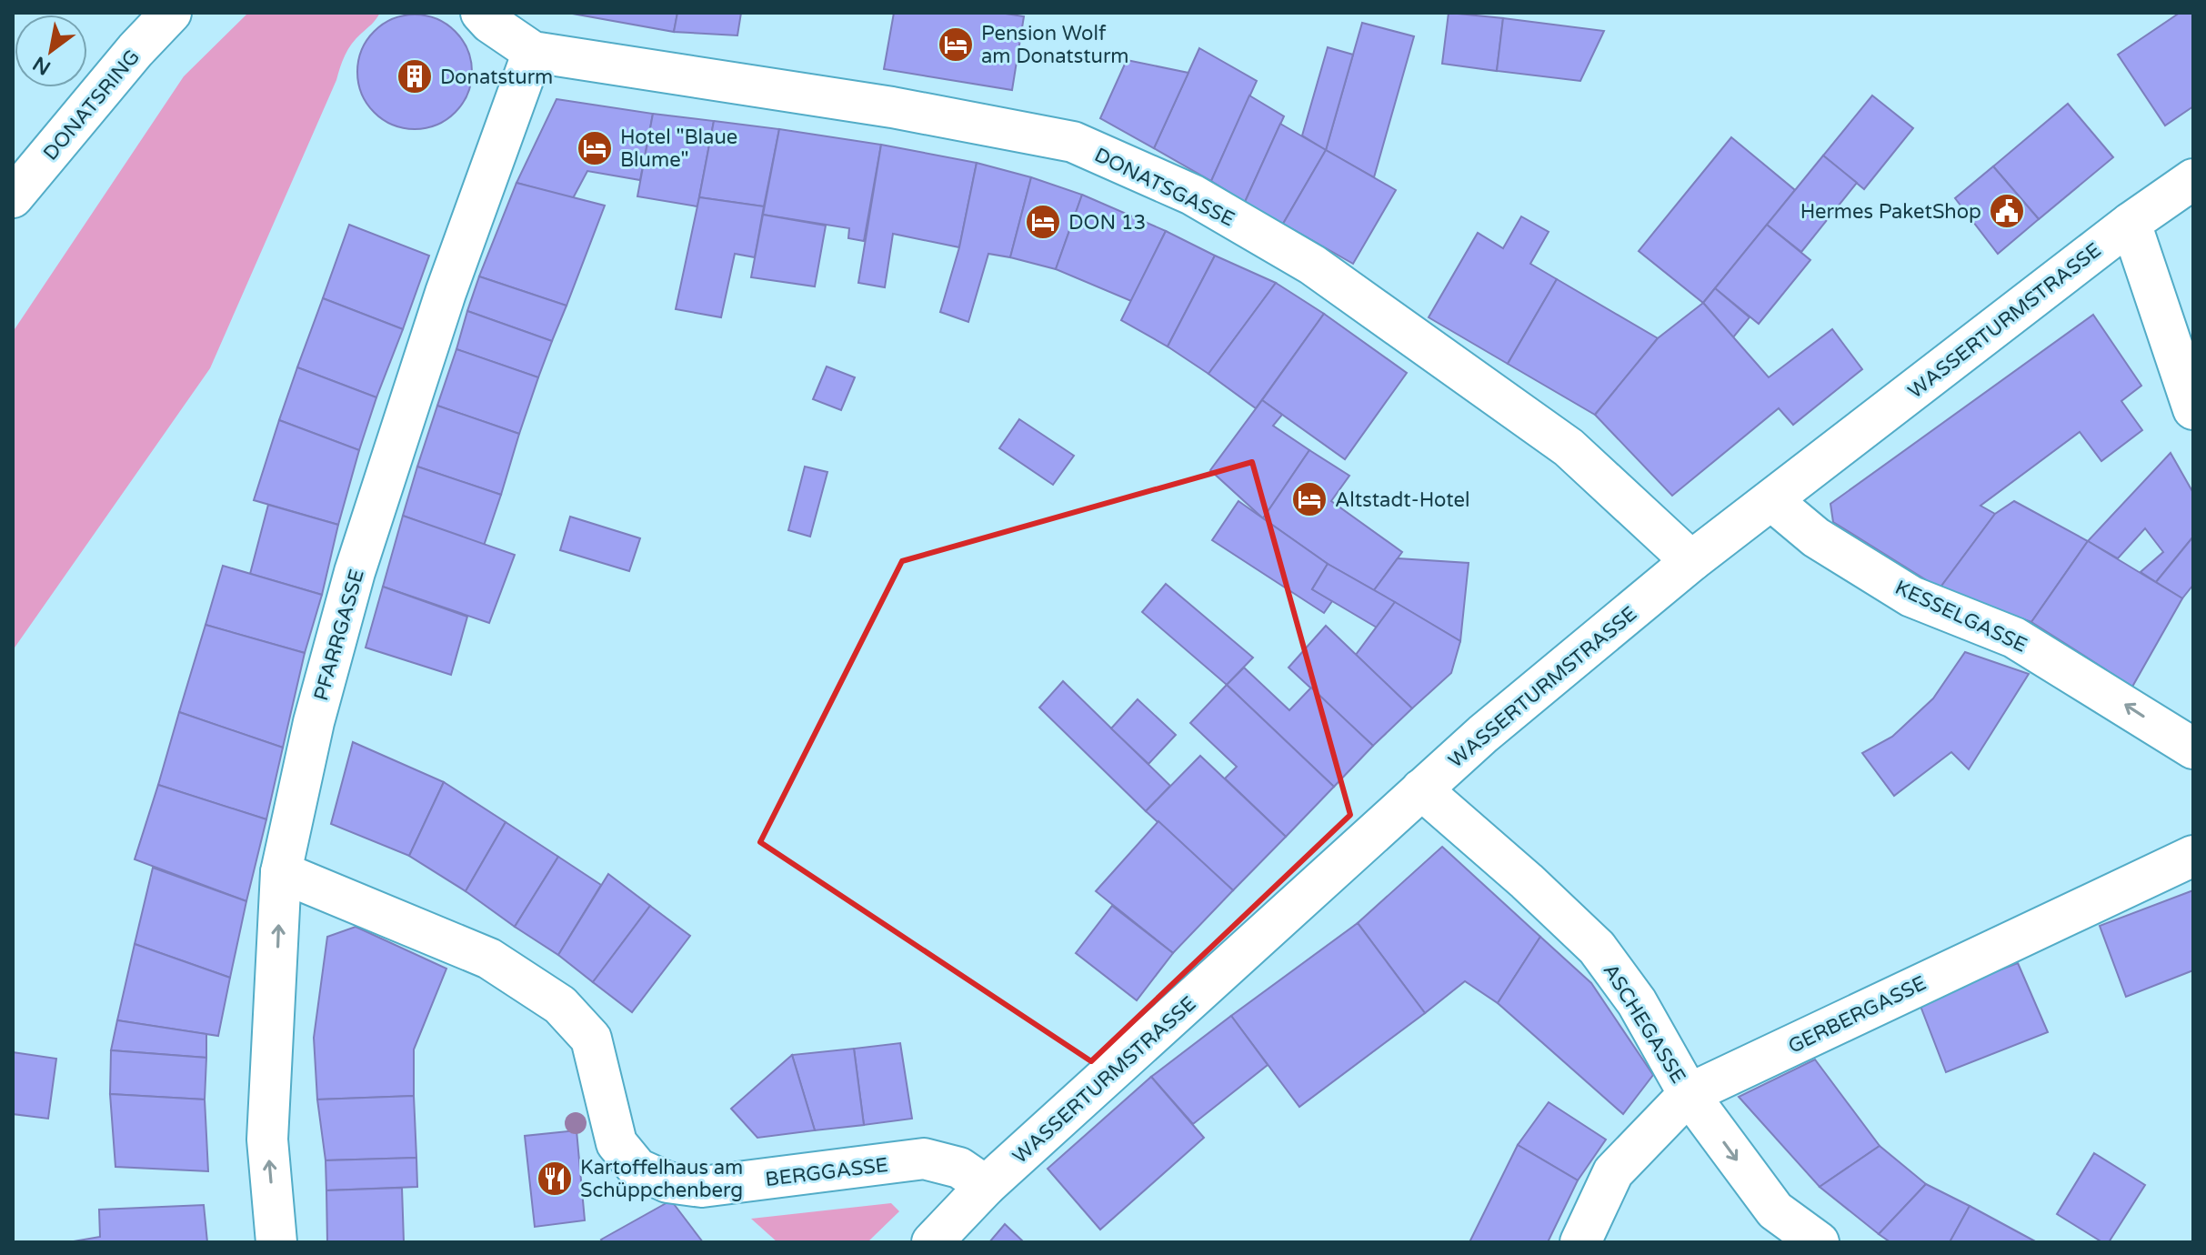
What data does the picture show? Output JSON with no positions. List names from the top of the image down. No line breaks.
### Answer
{"streets":{"street":["DONATSRING","DONATSGASSE","WASSERTURMSTRASSE","KESSELGASSE","PFARRGASSE","GERBERGASSE","ASCHEGASSE","BERGGASSE"]},"crossings":[["DONATSGASSE","WASSERTURMSTRASSE"],["DONATSGASSE","PFARRGASSE"],["WASSERTURMSTRASSE","KESSELGASSE"],["WASSERTURMSTRASSE","ASCHEGASSE"],["WASSERTURMSTRASSE","BERGGASSE"],["PFARRGASSE","BERGGASSE"],["GERBERGASSE","ASCHEGASSE"]],"one_way":["KESSELGASSE"],"places":{"hotel":["Pension Wolf am Donatsturm","Hotel \"Blaue Blume\"","DON 13","Altstadt-Hotel"],"building":["Donatsturm"],"public building":["Hermes PaketShop"],"restaurant":["Kartoffelhaus am Schüppchenberg"]},"north":"bottom left"}
